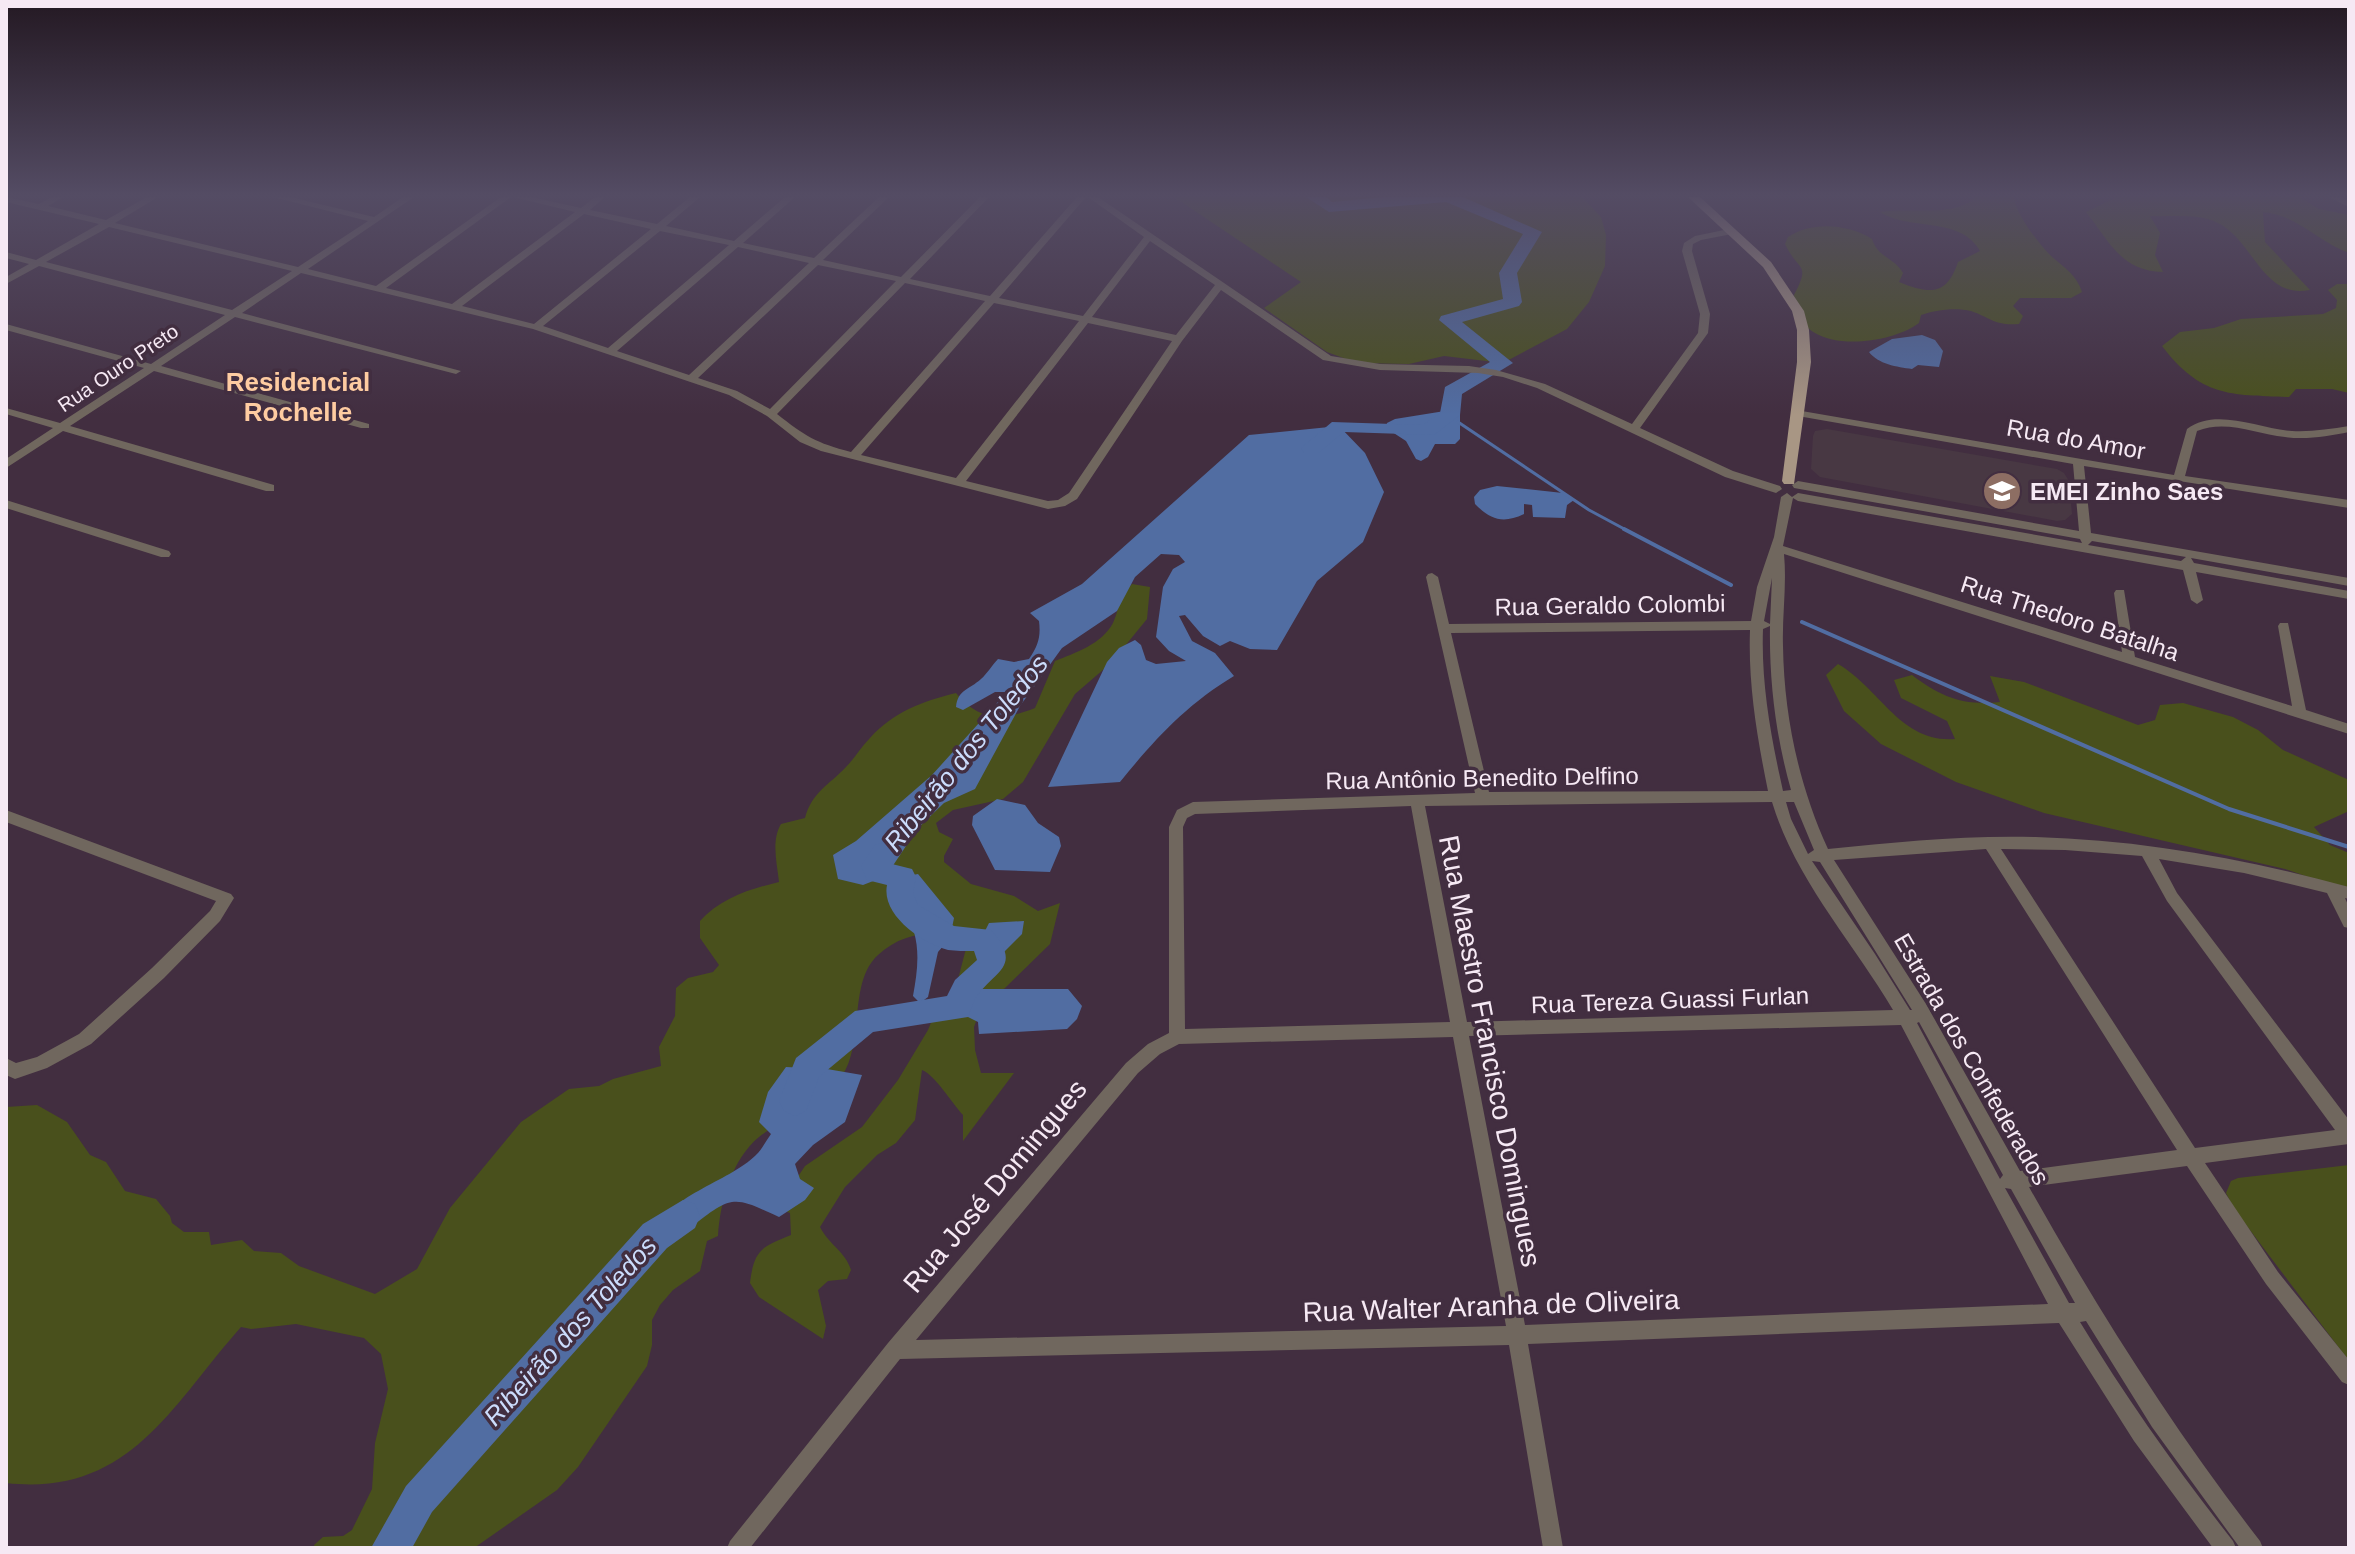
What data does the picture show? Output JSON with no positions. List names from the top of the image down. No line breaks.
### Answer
{"streets":{"street":["Rua Ouro Preto","Rua do Amor","Rua Geraldo Colombi","Rua Thedoro Batalha","Rua Antônio Benedito Delfino","Rua Tereza Guassi Furlan","Rua Maestro Francisco Domingues","Estrada dos Confederados","Rua José Domingues","Rua Walter Aranha de Oliveira"]},"crossings":[["Rua Geraldo Colombi","Estrada dos Confederados"],["Rua Thedoro Batalha","Estrada dos Confederados"],["Rua Antônio Benedito Delfino","Rua Tereza Guassi Furlan"],["Rua Antônio Benedito Delfino","Rua Maestro Francisco Domingues"],["Rua Antônio Benedito Delfino","Estrada dos Confederados"],["Rua Antônio Benedito Delfino","Rua José Domingues"],["Rua Tereza Guassi Furlan","Rua Maestro Francisco Domingues"],["Rua Tereza Guassi Furlan","Estrada dos Confederados"],["Rua Tereza Guassi Furlan","Rua José Domingues"],["Rua Maestro Francisco Domingues","Rua Walter Aranha de Oliveira"],["Estrada dos Confederados","Rua Walter Aranha de Oliveira"],["Rua José Domingues","Rua Walter Aranha de Oliveira"]],"districts":["Residencial Rochelle"],"water":["Ribeirão dos Toledos"],"places":{"school or university":["EMEI Zinho Saes"]}}
